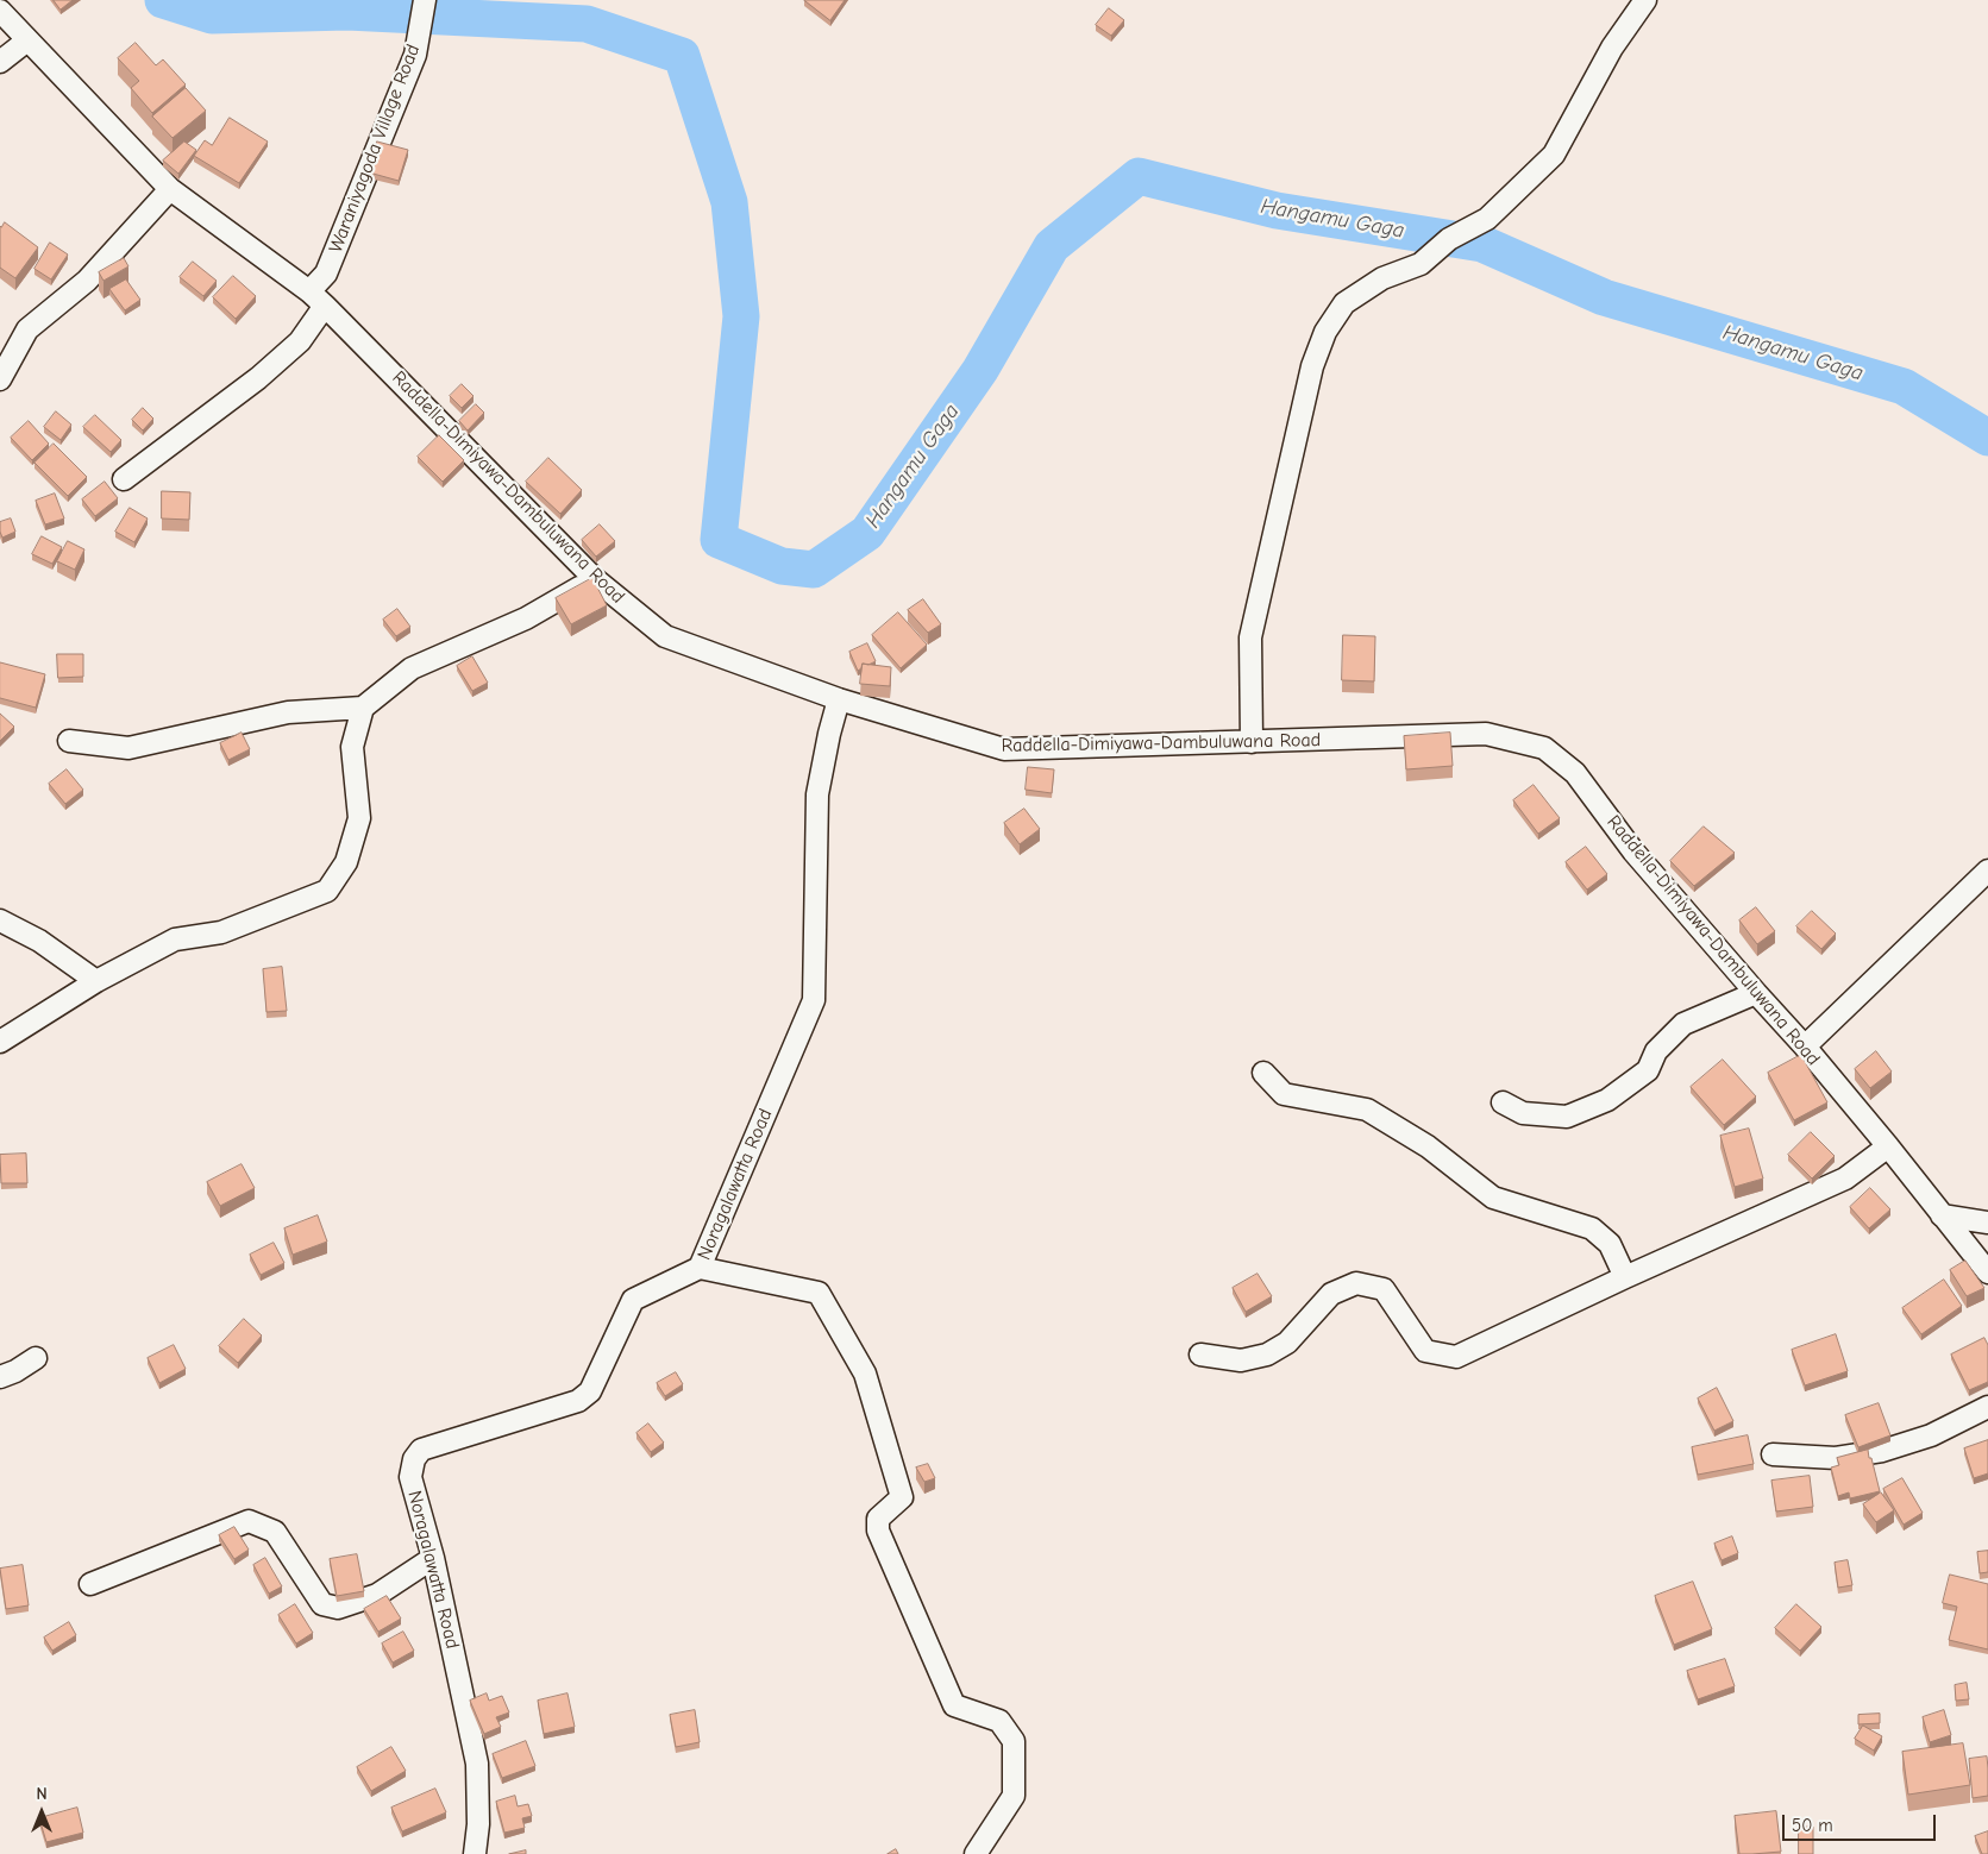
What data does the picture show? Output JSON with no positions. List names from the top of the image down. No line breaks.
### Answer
{"streets":{"street":["Waraniyagoda Village Road","Raddella-Dimiyawa-Dambuluwana Road","Noragalawatta Road"]},"crossings":[["Waraniyagoda Village Road","Raddella-Dimiyawa-Dambuluwana Road"],["Raddella-Dimiyawa-Dambuluwana Road","Noragalawatta Road"]],"water":["Hangamu Gaga"],"scale_bar":"50 m","north":"top"}
